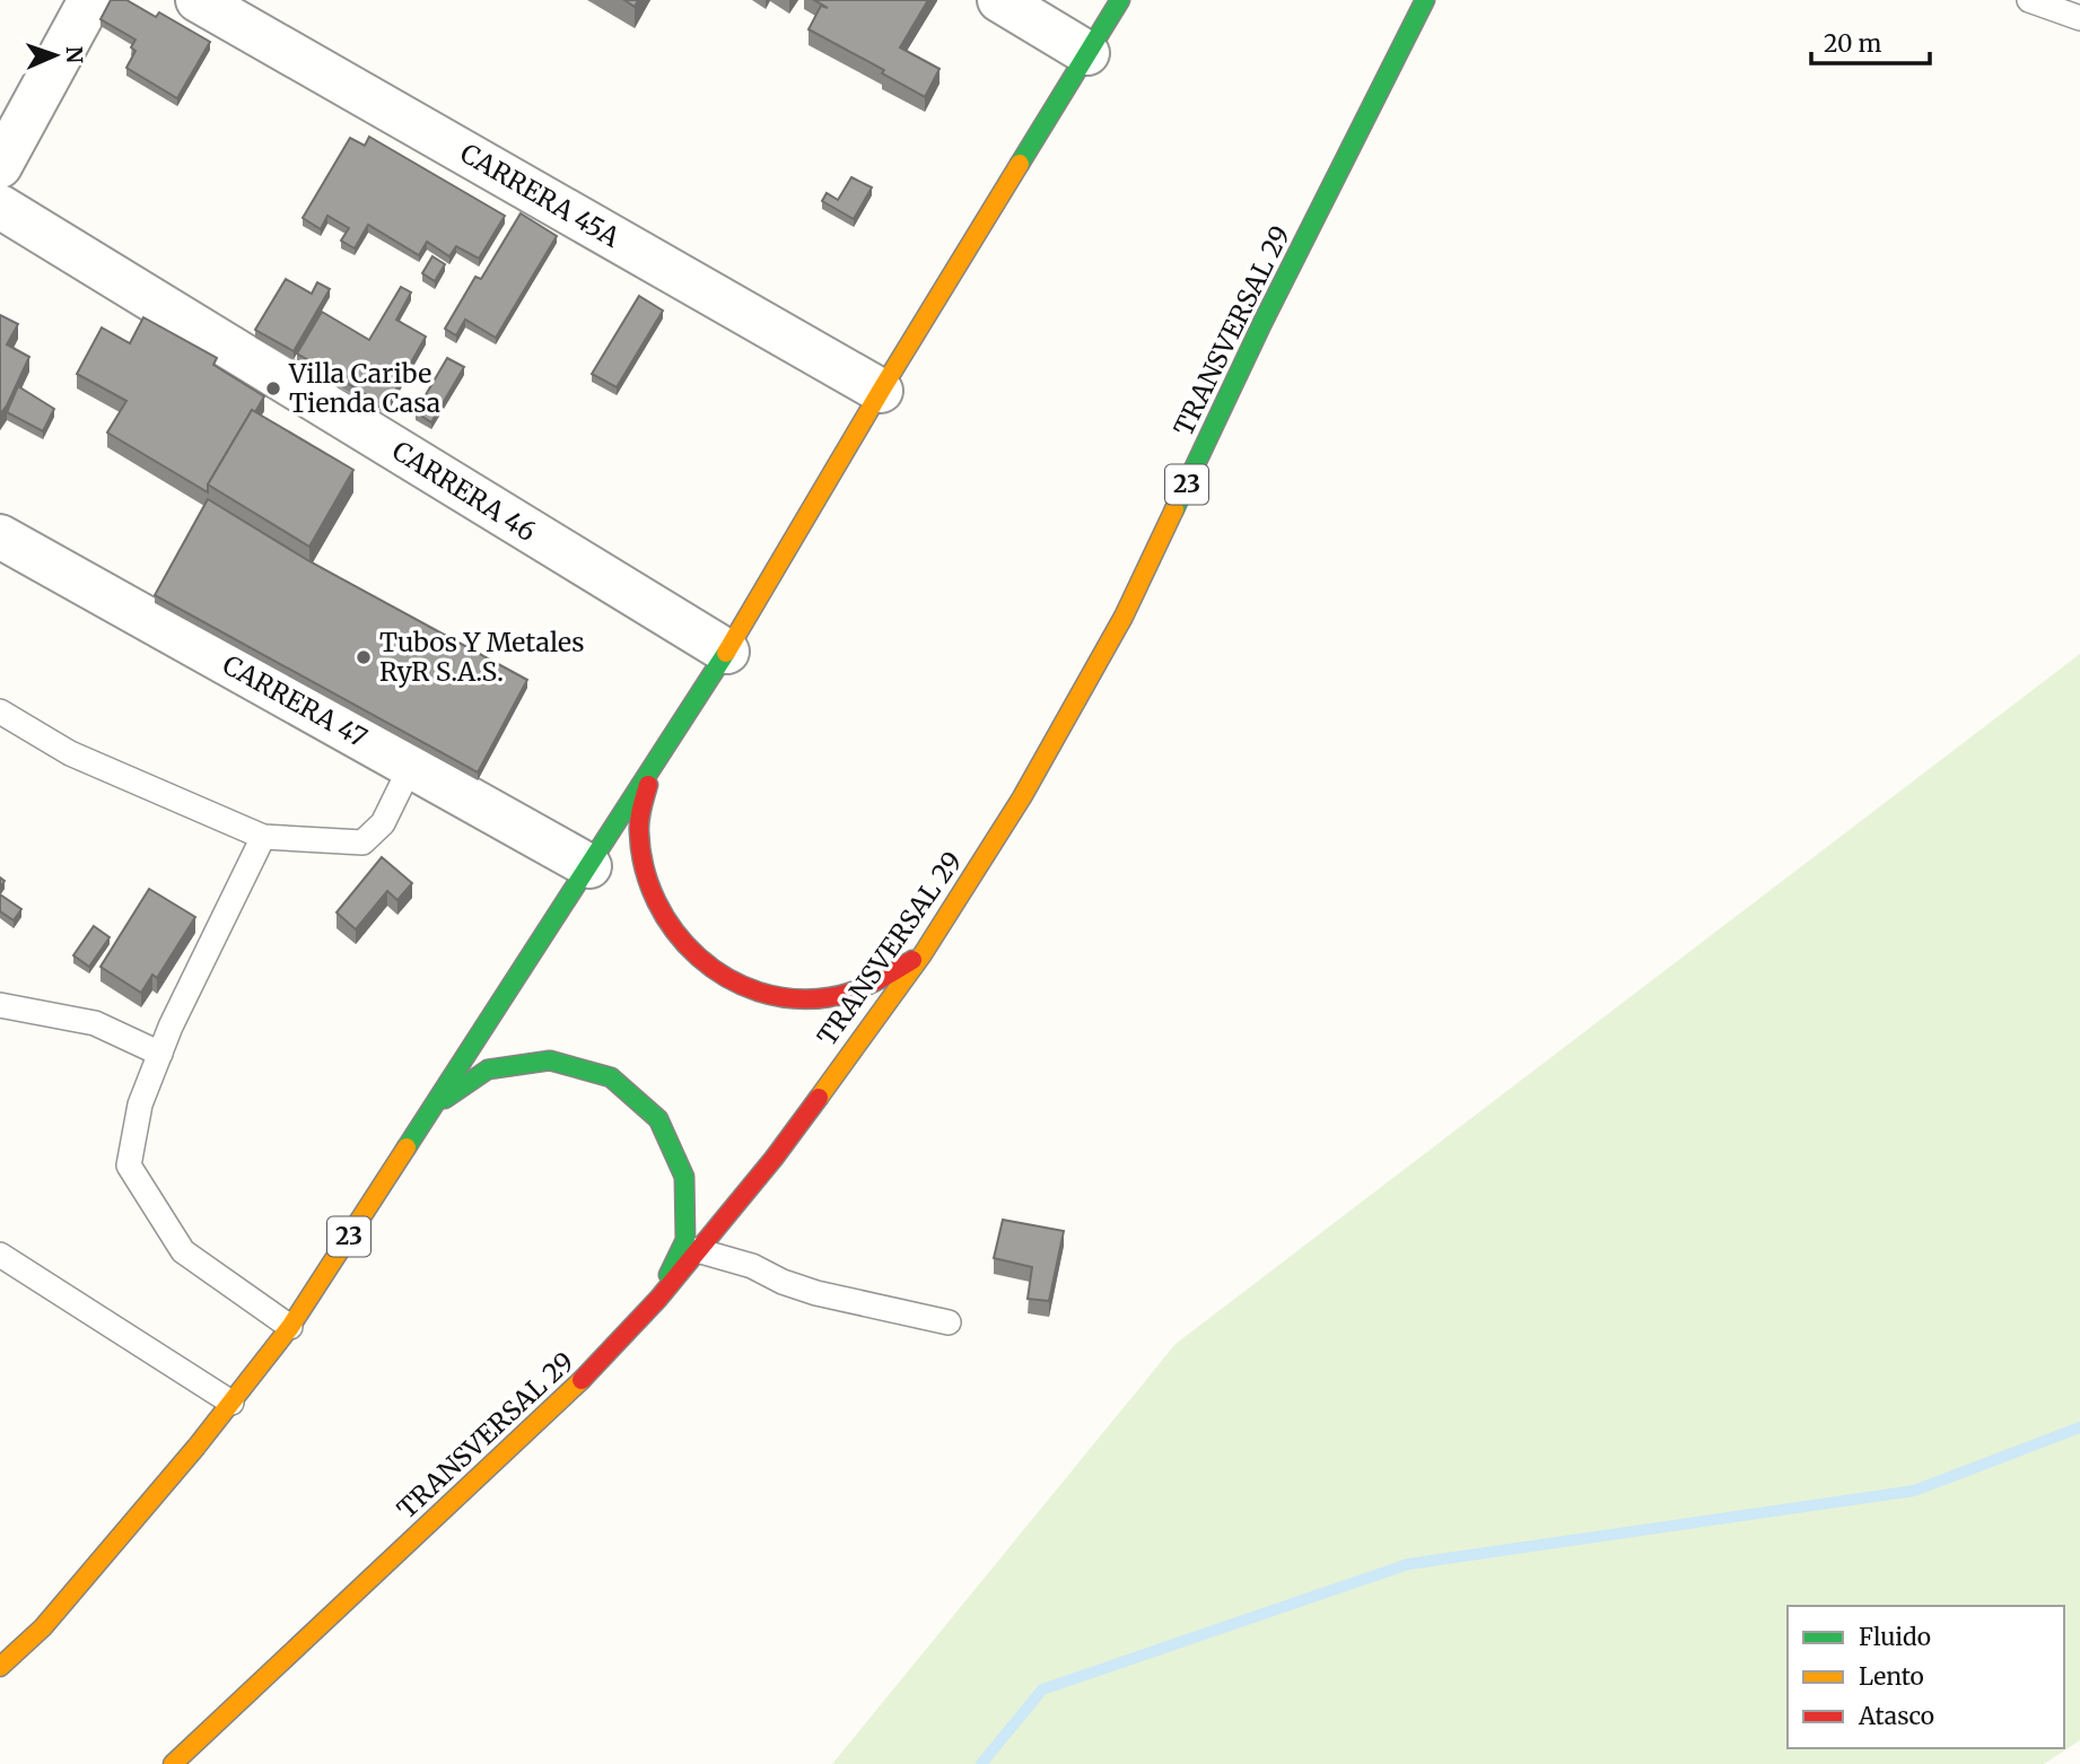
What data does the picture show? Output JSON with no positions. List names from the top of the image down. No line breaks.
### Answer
{"streets":{"highway":["TRANSVERSAL 29","23"],"street":["CARRERA 45A","CARRERA 46","CARRERA 47"]},"crossings":[["CARRERA 45A","23"],["23","CARRERA 46"],["23","CARRERA 47"]],"places":["Villa Caribe Tienda Casa","Tubos Y Metales RyR S.A.S."],"legend":["Fluido","Lento","Atasco"],"scale_bar":"20 m","north":"right"}
